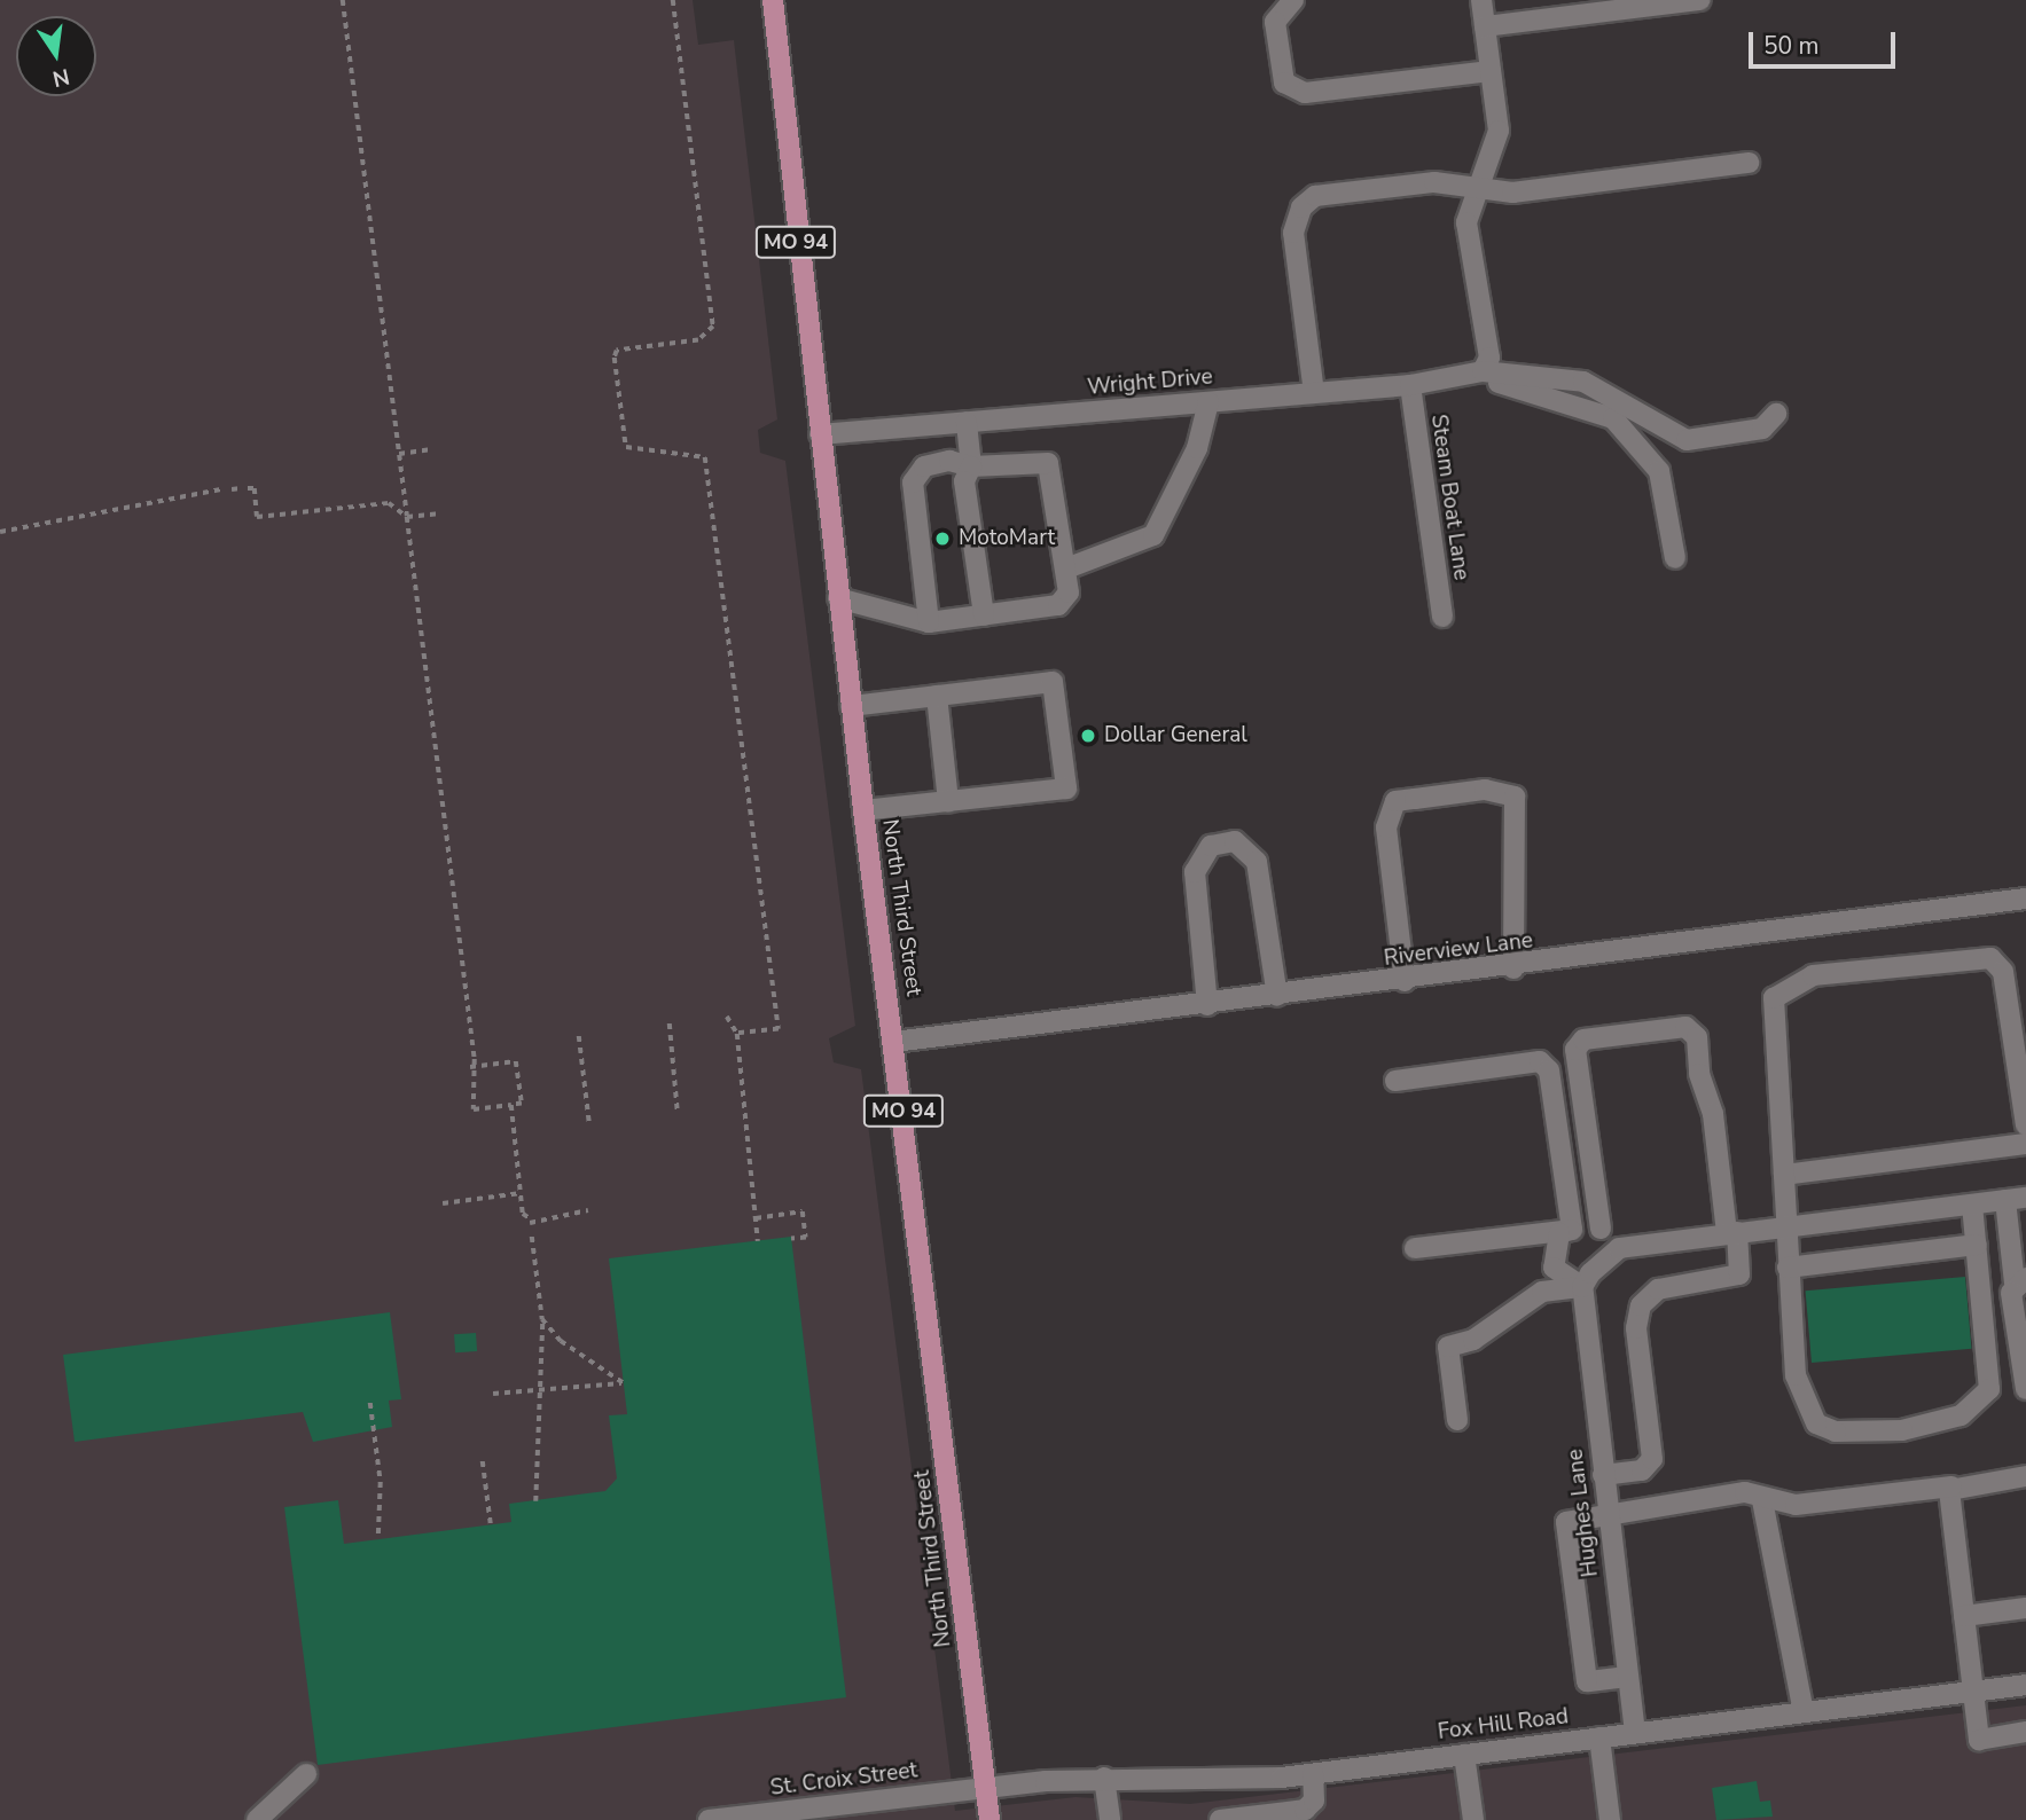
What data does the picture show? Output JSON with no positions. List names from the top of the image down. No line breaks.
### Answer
{"streets":{"main road":["MO 94","North Third Street"],"street":["Wright Drive","Steam Boat Lane","Riverview Lane","Hughes Lane","Fox Hill Road","St. Croix Street"]},"crossings":[["Wright Drive","Steam Boat Lane"],["Wright Drive","North Third Street"],["North Third Street","Riverview Lane"],["North Third Street","Fox Hill Road"],["North Third Street","St. Croix Street"],["Hughes Lane","Fox Hill Road"],["Fox Hill Road","St. Croix Street"]],"places":["MotoMart","Dollar General"],"scale_bar":"50 m","north":"bottom"}
